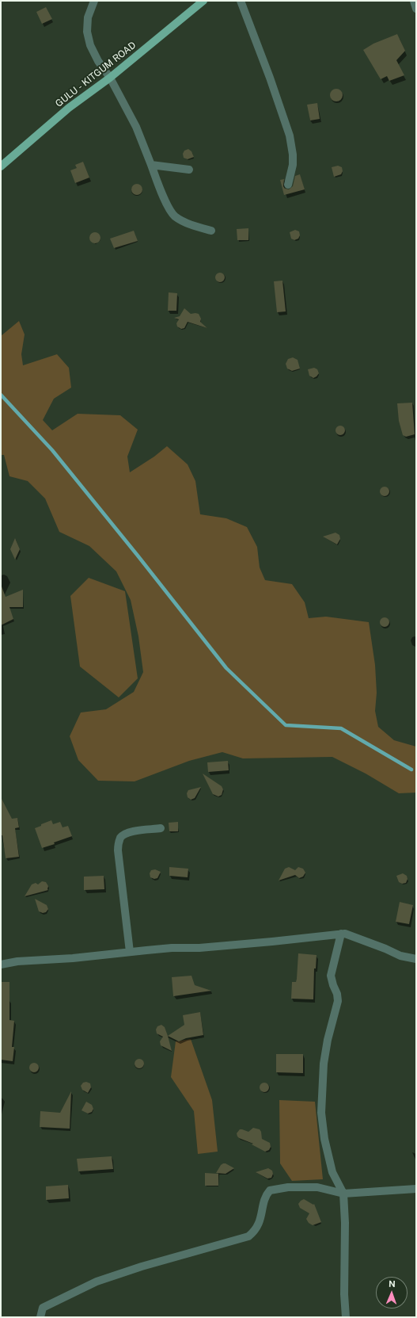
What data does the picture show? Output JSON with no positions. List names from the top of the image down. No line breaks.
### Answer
{"streets":{"main road":["GULU - KITGUM ROAD"]},"north":"top"}
